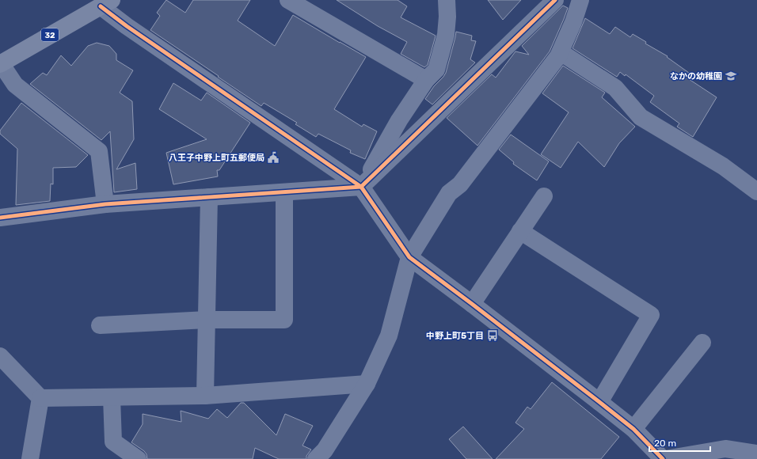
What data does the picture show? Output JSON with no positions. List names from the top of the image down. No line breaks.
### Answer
{"streets":{"main road":["32"]},"places":{"school or university":["なかの幼稚園"],"public building":["八王子中野上町五郵便局"],"bus stop":["中野上町5丁目"]},"scale_bar":"20 m"}
